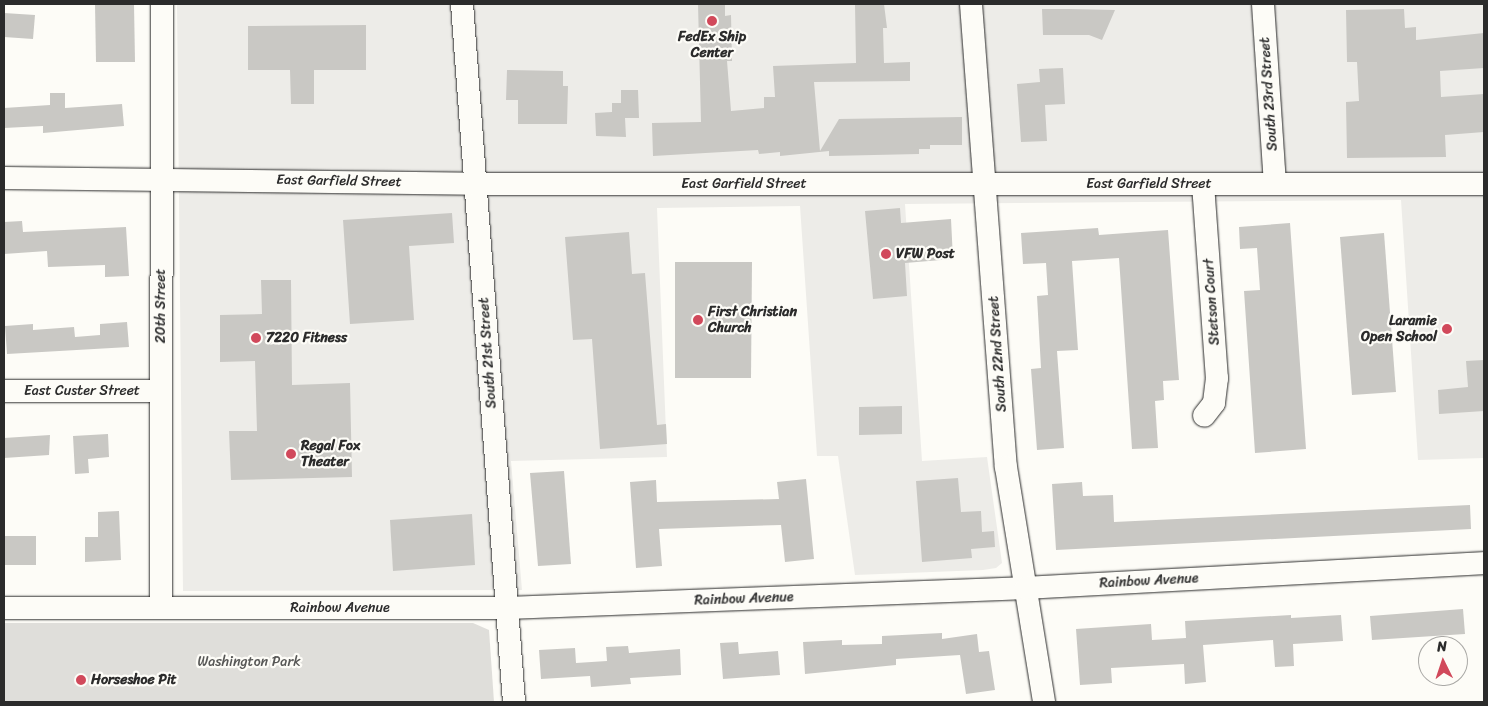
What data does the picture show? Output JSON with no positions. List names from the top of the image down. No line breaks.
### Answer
{"streets":{"street":["South 23rd Street","East Garfield Street","Stetson Court","20th Street","South 21st Street","South 22nd Street","East Custer Street","Rainbow Avenue"]},"crossings":[["South 23rd Street","East Garfield Street"],["East Garfield Street","Stetson Court"],["East Garfield Street","20th Street"],["East Garfield Street","South 21st Street"],["East Garfield Street","South 22nd Street"],["20th Street","East Custer Street"],["20th Street","Rainbow Avenue"],["South 21st Street","Rainbow Avenue"],["South 22nd Street","Rainbow Avenue"]],"parks":["Washington Park"],"places":["FedEx Ship Center","VFW Post","First Christian Church","Laramie Open School","7220 Fitness","Regal Fox Theater","Horseshoe Pit"],"north":"top"}
